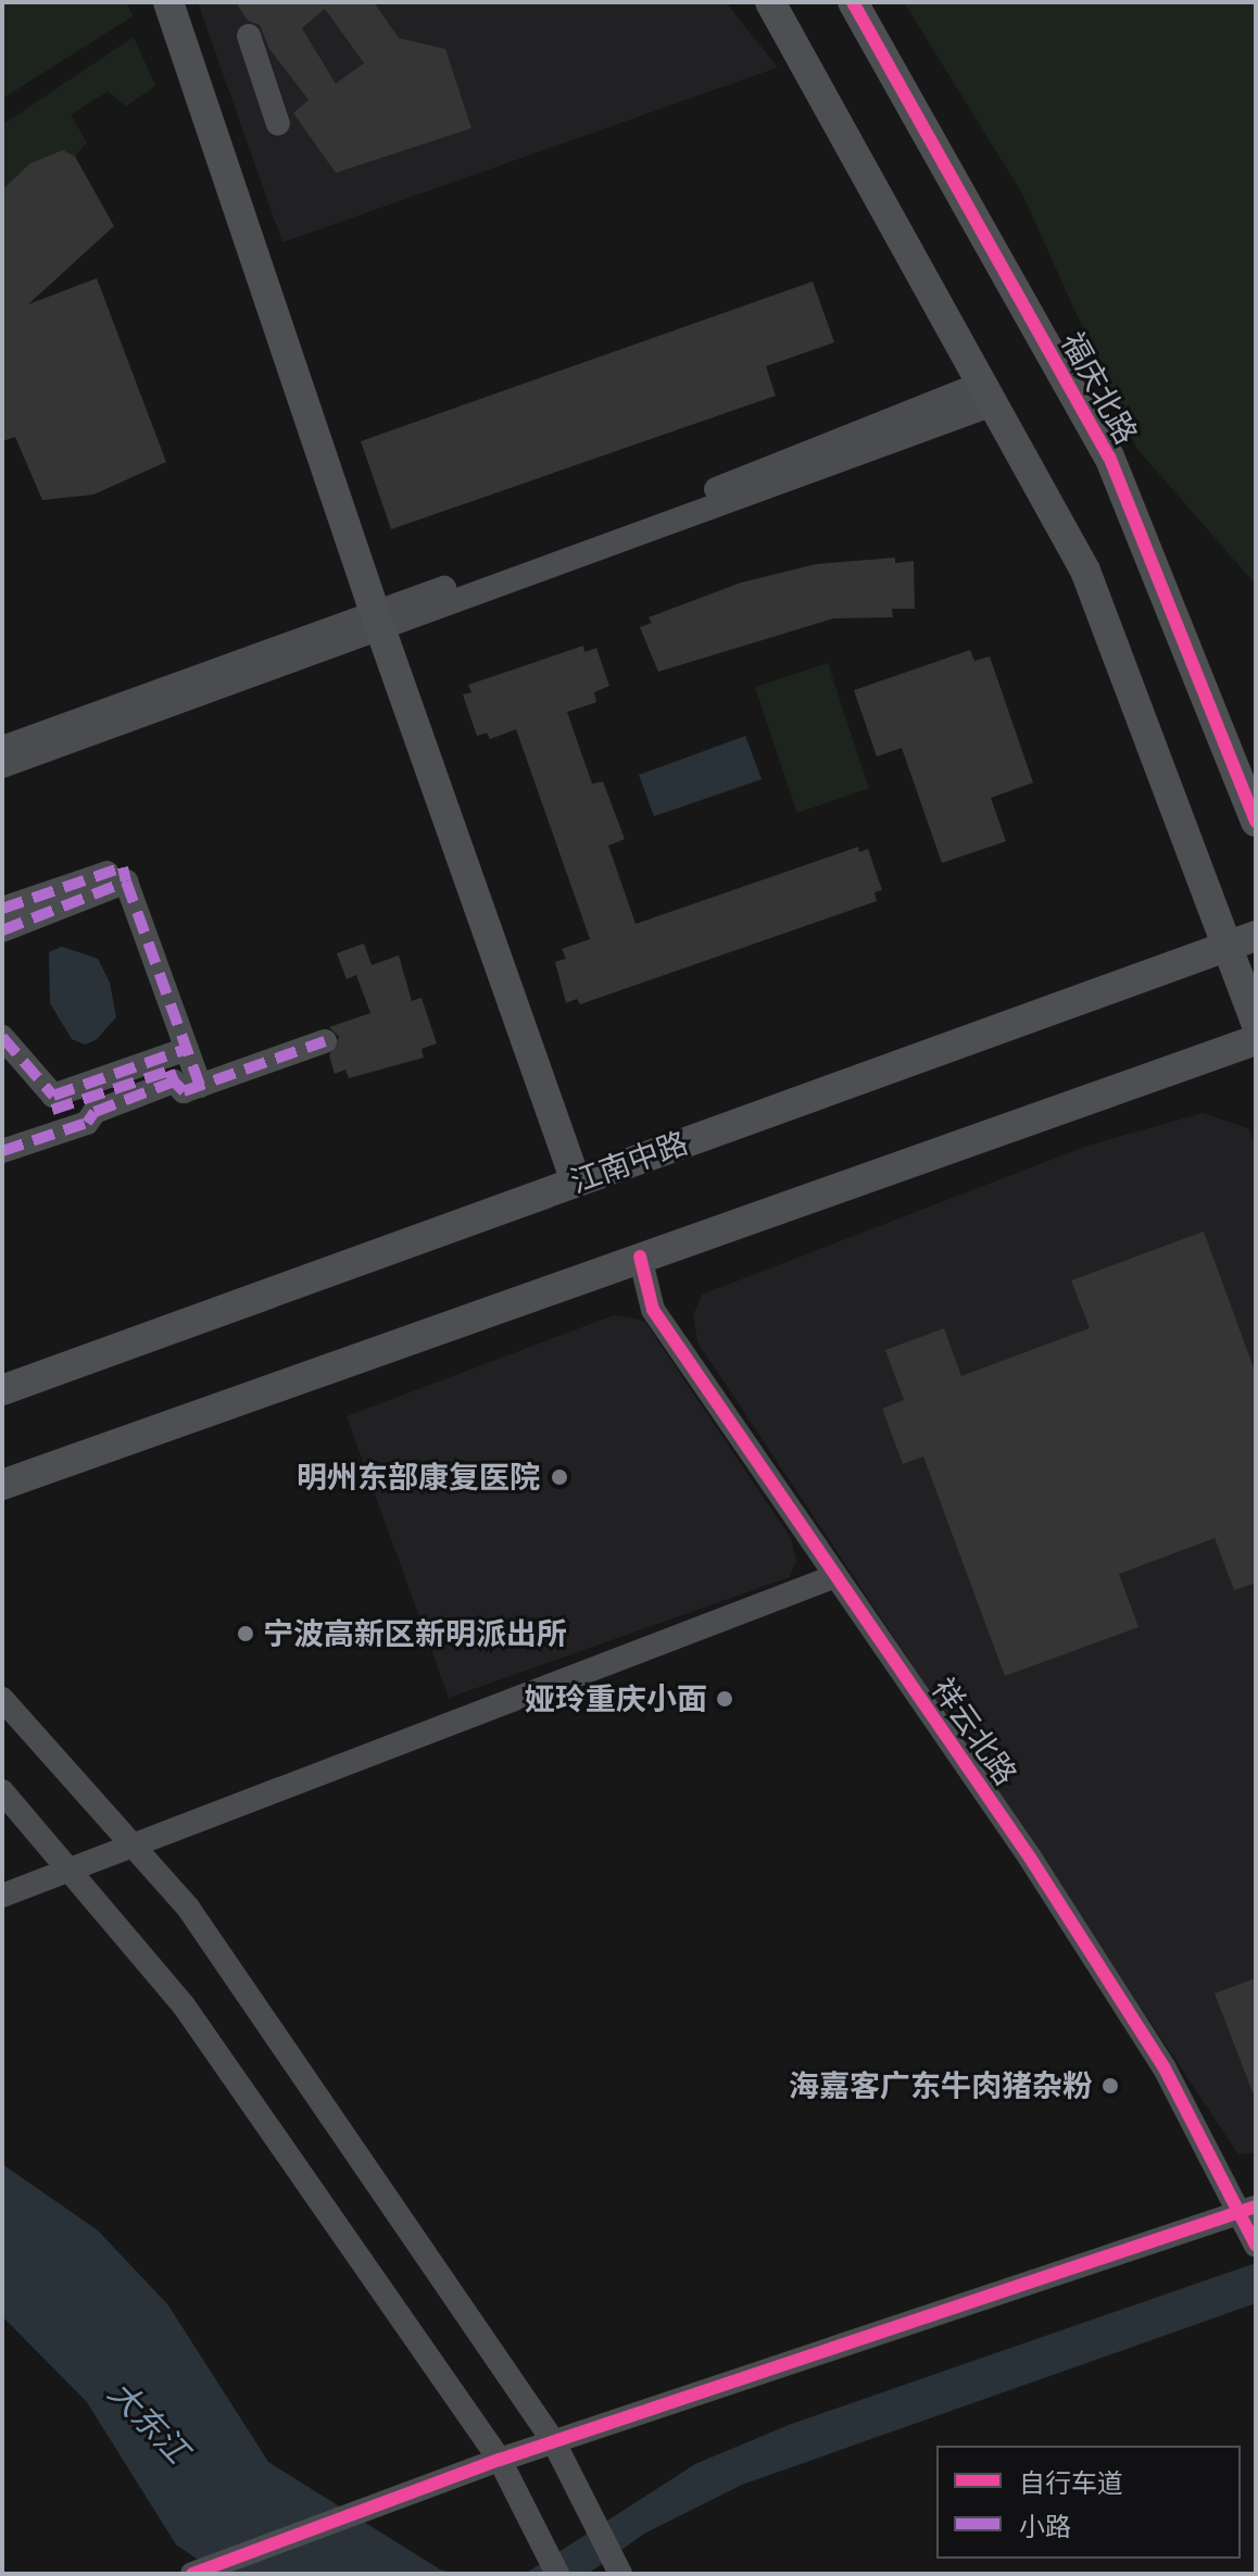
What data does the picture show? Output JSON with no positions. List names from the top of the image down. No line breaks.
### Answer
{"streets":{"main road":["福庆北路","江南中路"],"street":["祥云北路"]},"water":["大东江"],"places":["明州东部康复医院","宁波高新区新明派出所","娅玲重庆小面","海嘉客广东牛肉猪杂粉"],"legend":["自行车道","小路"]}
